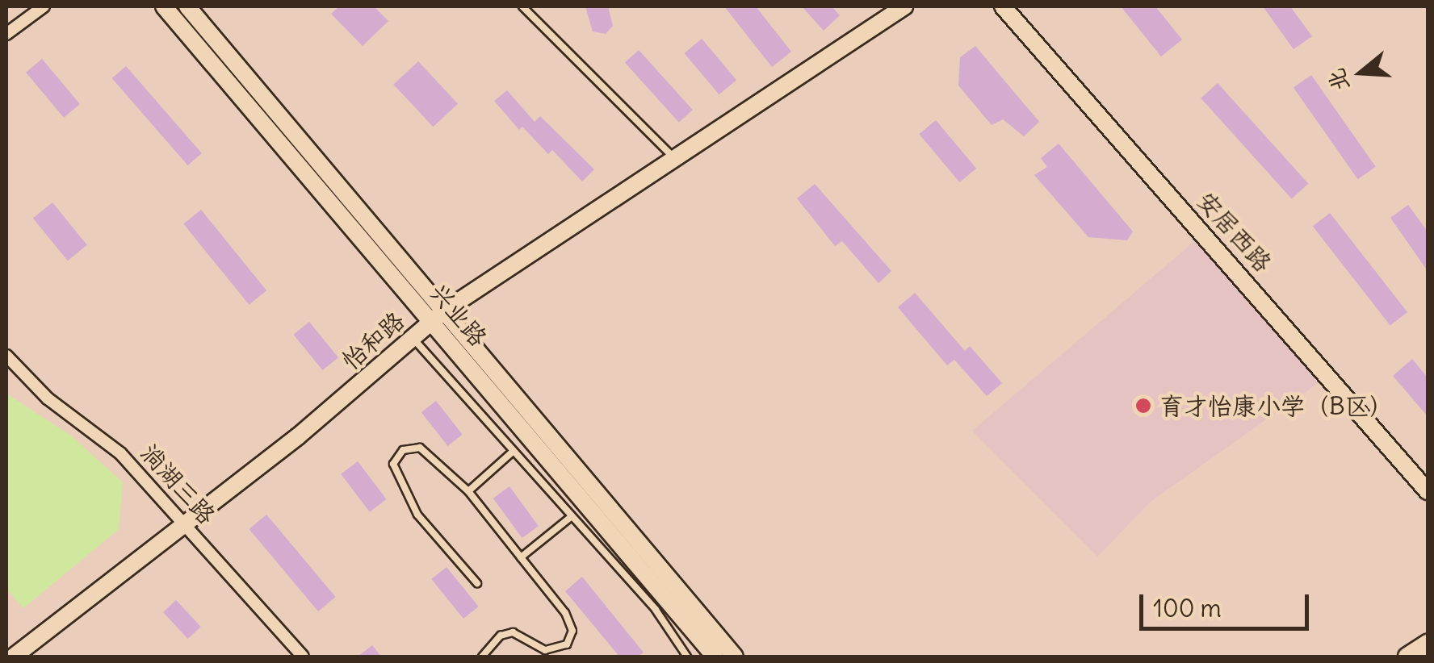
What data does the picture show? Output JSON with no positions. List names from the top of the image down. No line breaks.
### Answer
{"streets":{"street":["安居西路","兴业路","怡和路","淌湖三路"]},"crossings":[["兴业路","怡和路"],["怡和路","淌湖三路"]],"places":["育才怡康小学（B区）"],"scale_bar":"100 m","north":"left"}
